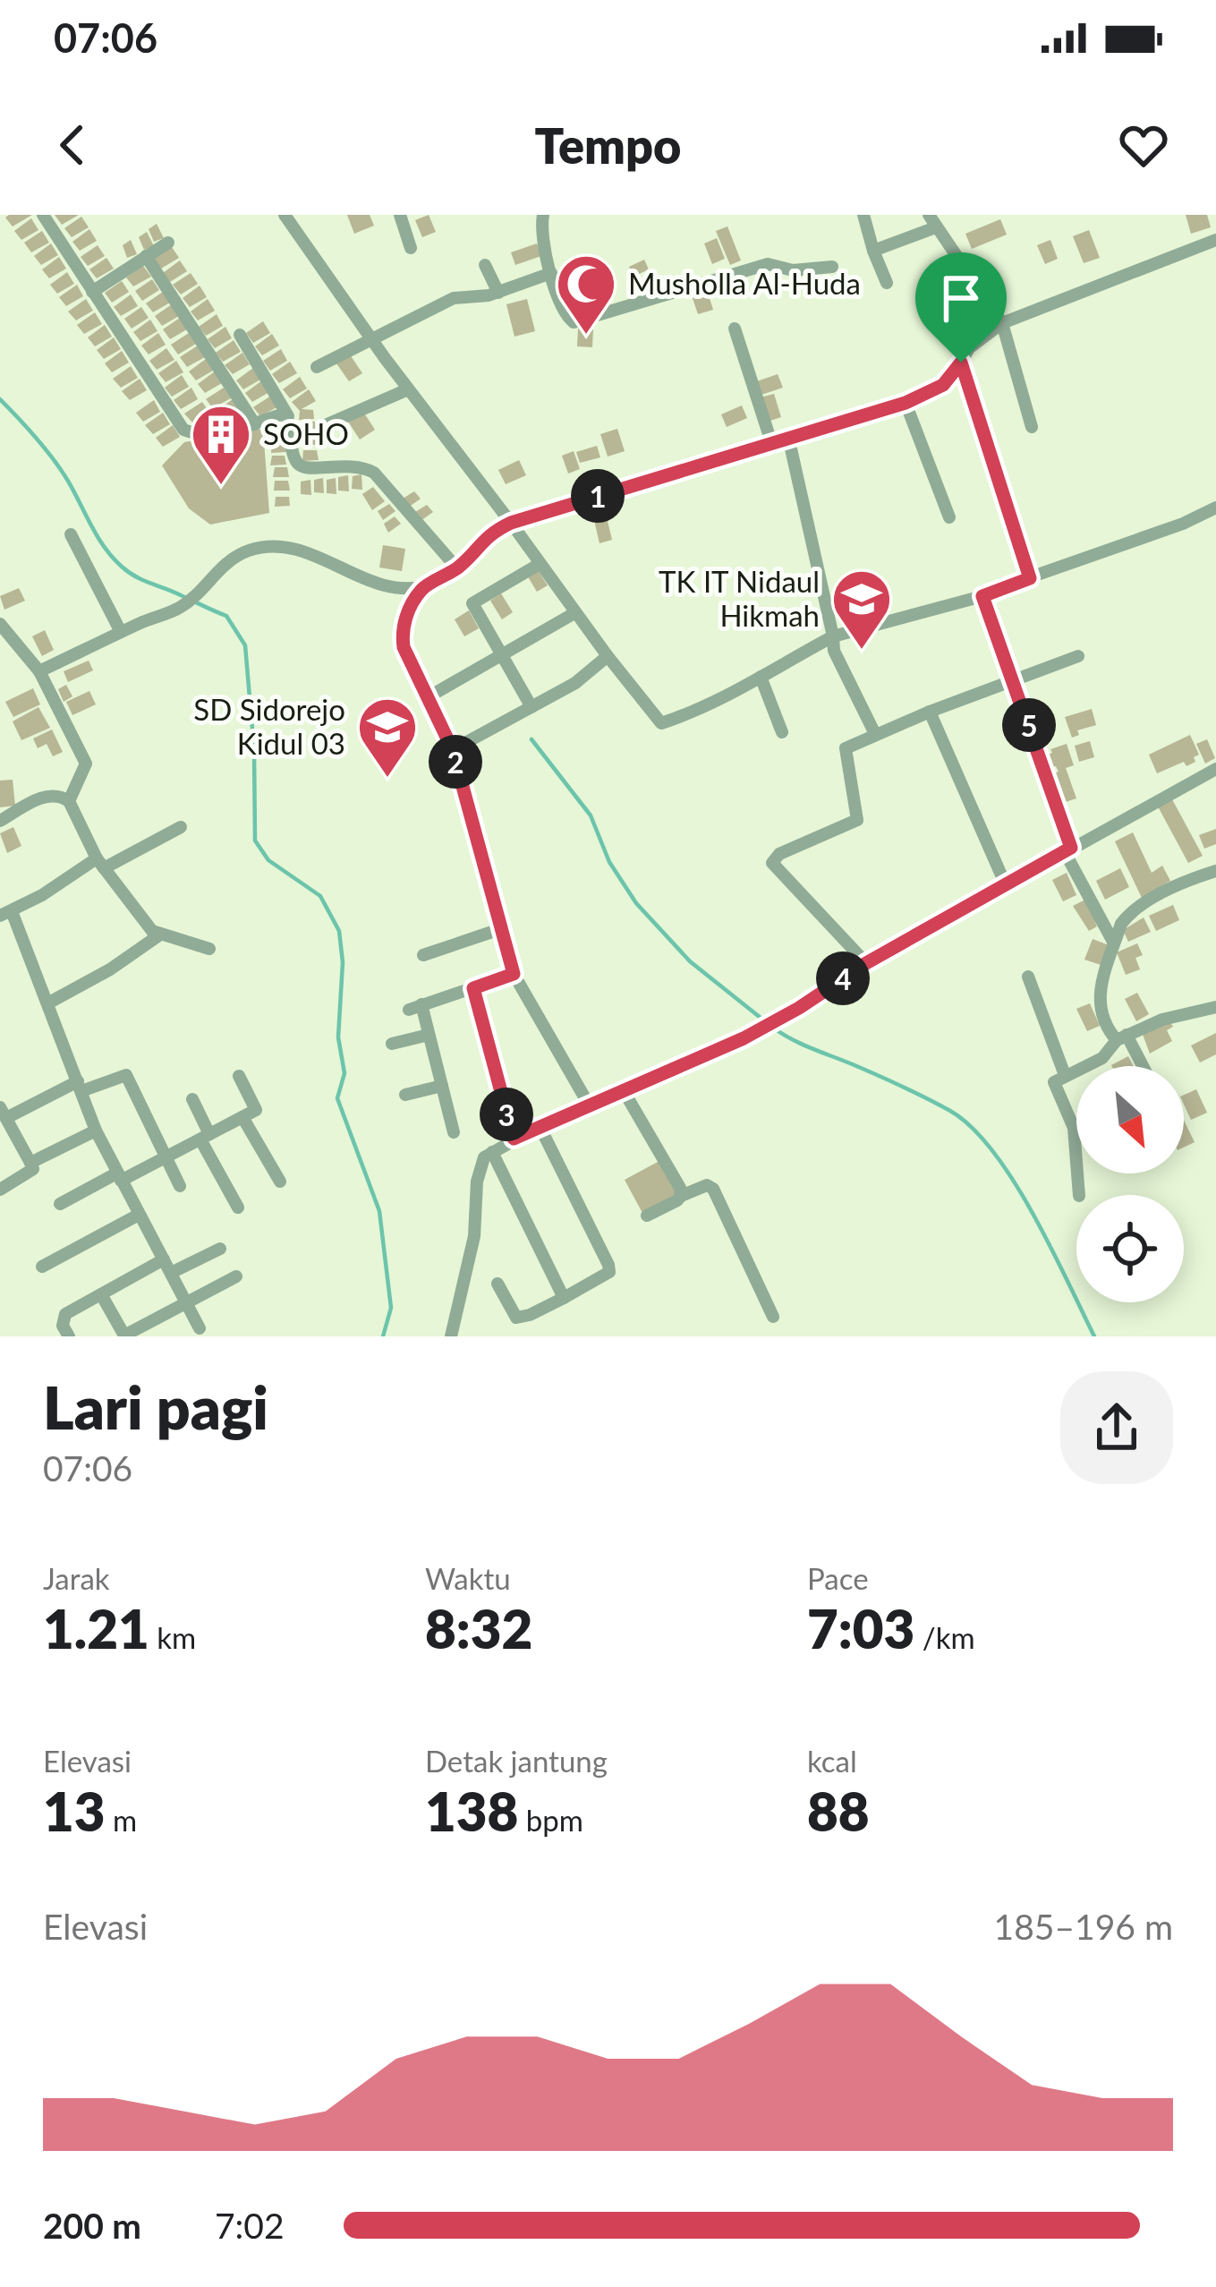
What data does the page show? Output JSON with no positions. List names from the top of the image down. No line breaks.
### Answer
{"places":{"mosque":["Musholla Al-Huda"],"building":["SOHO"],"school or university":["TK IT Nidaul Hikmah","SD Sidorejo Kidul 03"]},"north":"bottom right","page":{"status":"07:06","header":"Tempo","pins":["1","5","2","4","3"],"heading":["Lari pagi","07:06"],"stats":[["Jarak","1.21 km"],["Waktu","8:32"],["Pace","7:03 /km"],["Elevasi","13 m"],["Detak jantung","138 bpm"],["kcal","88"]],"chart":["Elevasi","185–196 m"],"list":[{"name":"200 m","note":"7:02"}]}}
